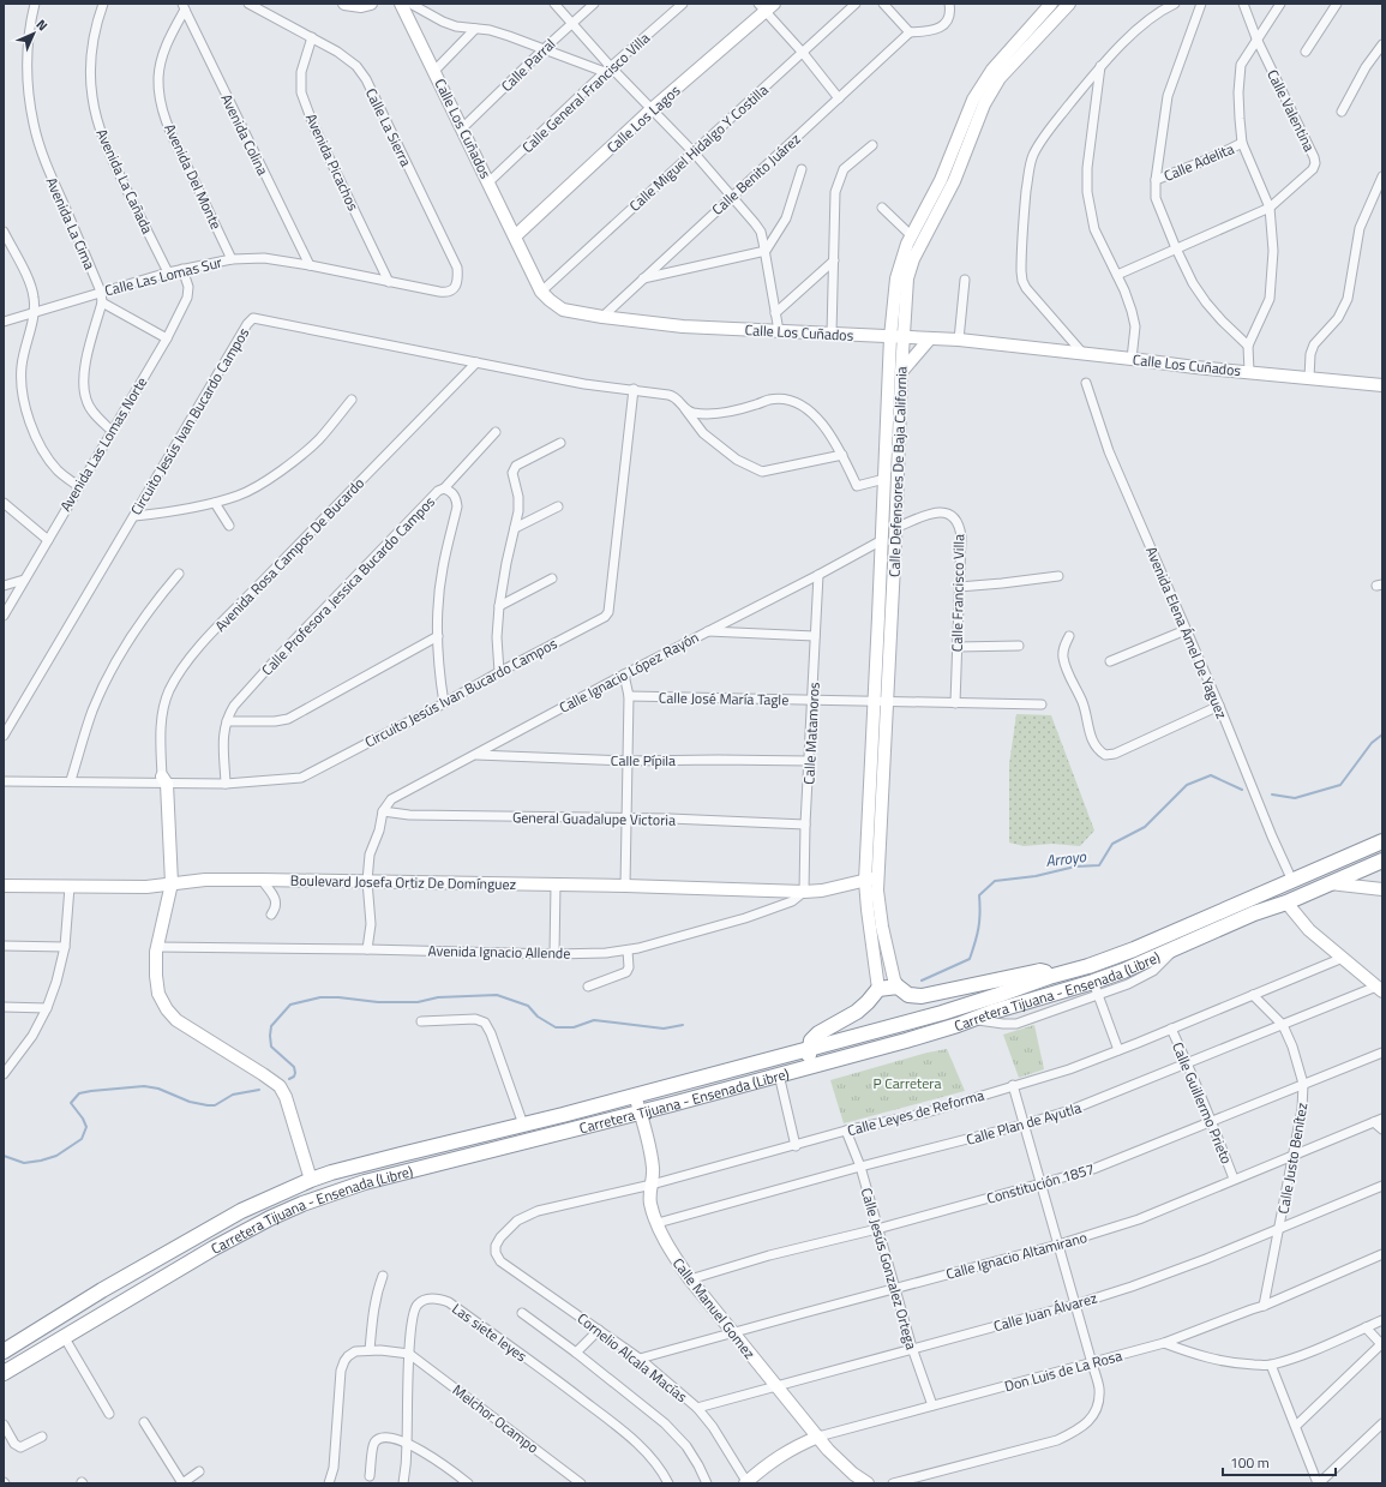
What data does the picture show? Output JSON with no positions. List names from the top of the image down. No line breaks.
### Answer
{"streets":{"highway":["Carretera Tijuana - Ensenada (Libre)"],"street":["Calle Parral","Calle General Francisco Villa","Calle Valentina","Calle Los Lagos","Calle La Sierra","Calle Los Cuñados","Avenida Colina","Calle Miguel Hidalgo Y Costilla","Avenida Picachos","Calle Adelita","Calle Benito Juárez","Avenida Del Monte","Avenida La Cañada","Avenida La Cima","Calle Las Lomas Sur","Circuito Jesús Ivan Bucardo Campos","Avenida Las Lomas Norte","Calle Defensores De Baja California","Avenida Rosa Campos De Bucardo","Calle Profesora Jessica Bucardo Campos","Calle Francisco Villa","Avenida Elena Ámel De Yaguez","Calle Ignacio López Rayón","Calle José María Tagle","Calle Matamoros","Calle Pípila","General Guadalupe Victoria","Boulevard Josefa Ortiz De Domínguez","Avenida Ignacio Allende","Calle Guillermo Prieto","Calle Leyes de Reforma","Calle Plan de Ayutla","Calle Justo Benítez","Constitución 1857","Calle Ignacio Altamirano","Calle Jesús Gonzalez Ortega","Calle Manuel Gomez","Calle Juan Álvarez","Las siete leyes","Cornelio Alcala Macías","Don Luis de La Rosa","Melchor Ocampo"]},"crossings":[["Calle Parral","Calle Los Cuñados"],["Calle General Francisco Villa","Calle Los Cuñados"],["Calle Los Lagos","Calle Los Cuñados"],["Calle La Sierra","Avenida Picachos"],["Calle La Sierra","Calle Las Lomas Sur"],["Calle Los Cuñados","Calle Miguel Hidalgo Y Costilla"],["Calle Los Cuñados","Calle Benito Juárez"],["Calle Los Cuñados","Calle Defensores De Baja California"],["Avenida Colina","Avenida Del Monte"],["Avenida Colina","Calle Las Lomas Sur"],["Avenida Picachos","Calle Las Lomas Sur"],["Avenida Del Monte","Calle Las Lomas Sur"],["Avenida La Cañada","Calle Las Lomas Sur"],["Avenida La Cima","Calle Las Lomas Sur"],["Avenida La Cima","Avenida Las Lomas Norte"],["Calle Las Lomas Sur","Avenida Las Lomas Norte"],["Circuito Jesús Ivan Bucardo Campos","Avenida Rosa Campos De Bucardo"],["Circuito Jesús Ivan Bucardo Campos","Calle Profesora Jessica Bucardo Campos"],["Calle Defensores De Baja California","Calle Francisco Villa"],["Calle Defensores De Baja California","Calle Ignacio López Rayón"],["Calle Defensores De Baja California","Calle José María Tagle"],["Calle Defensores De Baja California","Avenida Ignacio Allende"],["Avenida Rosa Campos De Bucardo","Boulevard Josefa Ortiz De Domínguez"],["Avenida Rosa Campos De Bucardo","Avenida Ignacio Allende"],["Avenida Elena Ámel De Yaguez","Carretera Tijuana - Ensenada (Libre)"],["Calle Ignacio López Rayón","Calle Matamoros"],["Calle Ignacio López Rayón","Calle Pípila"],["Calle Ignacio López Rayón","General Guadalupe Victoria"],["Calle José María Tagle","Calle Matamoros"],["Calle Matamoros","Calle Pípila"],["Calle Matamoros","General Guadalupe Victoria"],["Calle Matamoros","Boulevard Josefa Ortiz De Domínguez"],["Calle Matamoros","Avenida Ignacio Allende"],["Boulevard Josefa Ortiz De Domínguez","Avenida Ignacio Allende"],["Carretera Tijuana - Ensenada (Libre)","Calle Manuel Gomez"],["Calle Guillermo Prieto","Calle Leyes de Reforma"],["Calle Guillermo Prieto","Calle Plan de Ayutla"],["Calle Guillermo Prieto","Constitución 1857"],["Calle Guillermo Prieto","Calle Ignacio Altamirano"],["Calle Leyes de Reforma","Calle Justo Benítez"],["Calle Leyes de Reforma","Calle Jesús Gonzalez Ortega"],["Calle Leyes de Reforma","Calle Manuel Gomez"],["Calle Leyes de Reforma","Cornelio Alcala Macías"],["Calle Plan de Ayutla","Calle Justo Benítez"],["Calle Plan de Ayutla","Calle Jesús Gonzalez Ortega"],["Calle Plan de Ayutla","Calle Manuel Gomez"],["Calle Justo Benítez","Constitución 1857"],["Calle Justo Benítez","Calle Ignacio Altamirano"],["Calle Justo Benítez","Calle Juan Álvarez"],["Calle Justo Benítez","Don Luis de La Rosa"],["Constitución 1857","Calle Jesús Gonzalez Ortega"],["Constitución 1857","Calle Manuel Gomez"],["Calle Ignacio Altamirano","Calle Jesús Gonzalez Ortega"],["Calle Ignacio Altamirano","Calle Manuel Gomez"],["Calle Ignacio Altamirano","Cornelio Alcala Macías"],["Calle Jesús Gonzalez Ortega","Calle Juan Álvarez"],["Calle Jesús Gonzalez Ortega","Don Luis de La Rosa"],["Calle Manuel Gomez","Calle Juan Álvarez"],["Calle Manuel Gomez","Don Luis de La Rosa"],["Calle Juan Álvarez","Cornelio Alcala Macías"],["Las siete leyes","Melchor Ocampo"],["Cornelio Alcala Macías","Don Luis de La Rosa"]],"water":["Arroyo"],"parks":["P Carretera"],"scale_bar":"100 m","north":"top right"}
